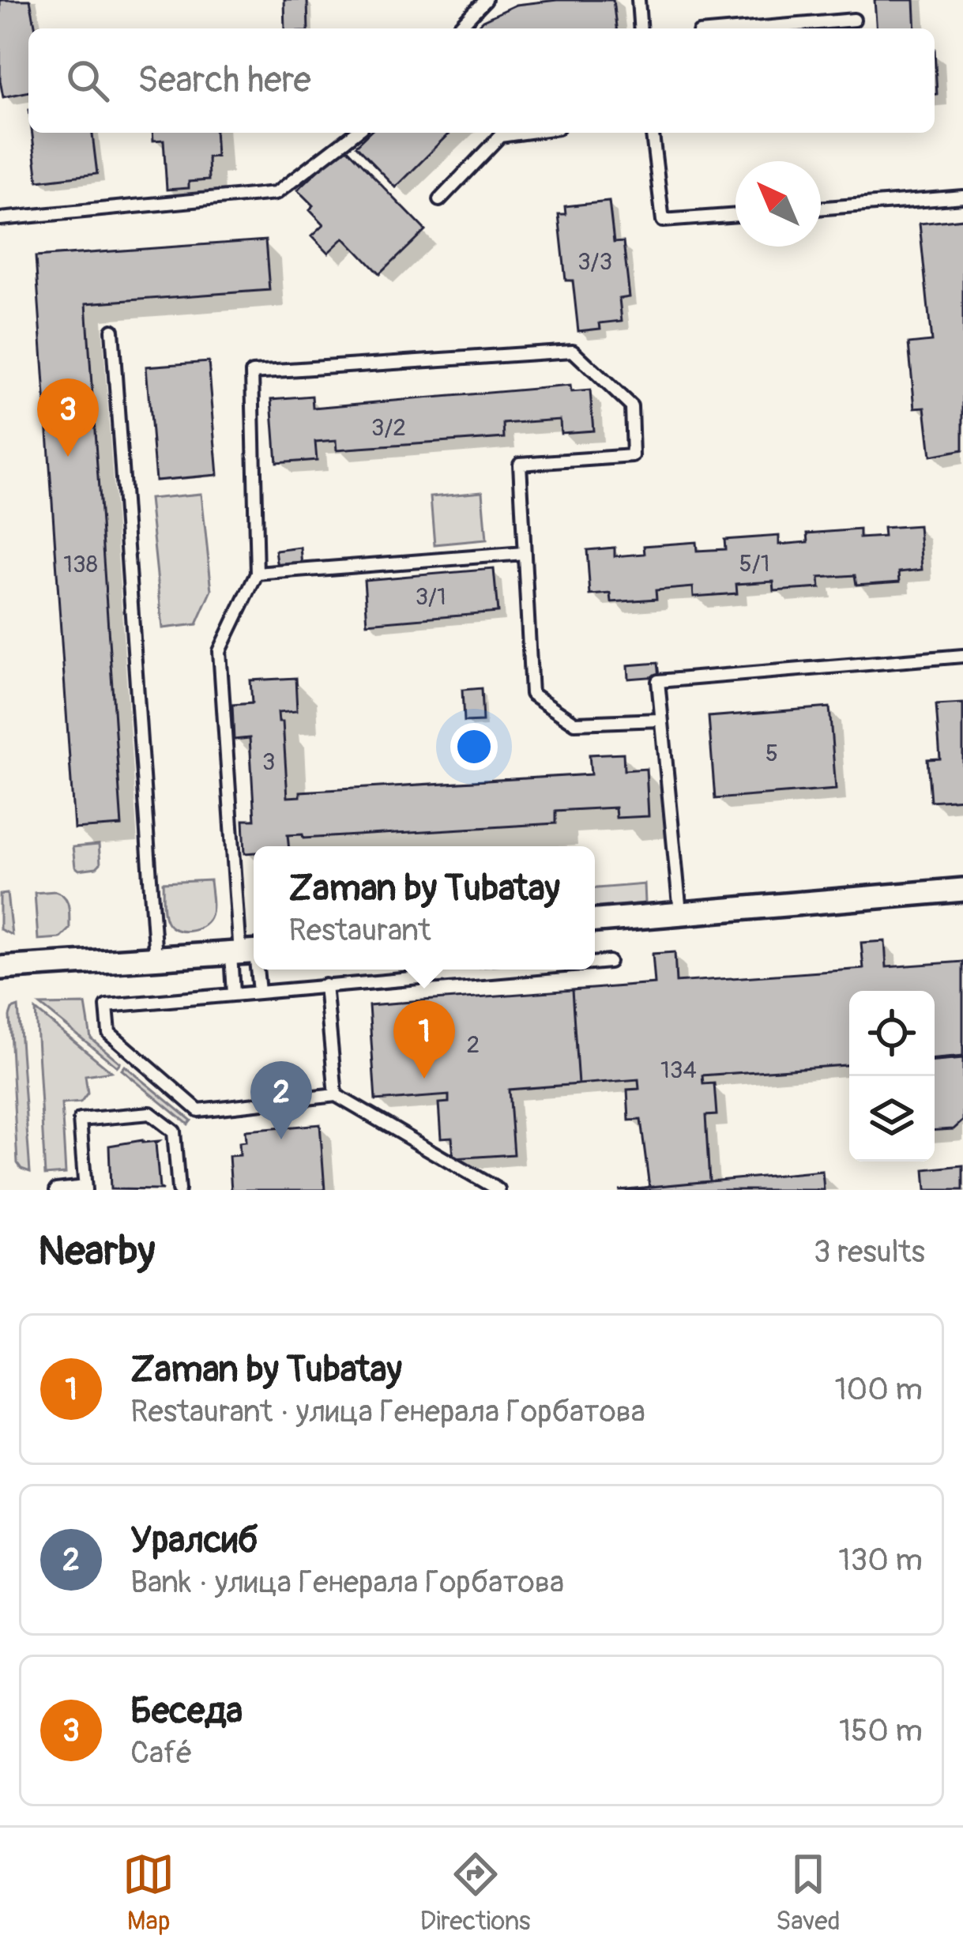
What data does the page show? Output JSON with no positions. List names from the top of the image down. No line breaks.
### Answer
{"house_numbers":["3/3","3/2","5/1","138","3/1","5","3","2","134"],"north":"top left","page":{"search":"Search here","pins":["3","1","2"],"popup":["Zaman by Tubatay","Restaurant"],"heading":["Nearby","3 results"],"list":[{"mark":"1","name":"Zaman by Tubatay","note":"Restaurant · улица Генерала Горбатова","value":"100 m"},{"mark":"2","name":"Уралсиб","note":"Bank · улица Генерала Горбатова","value":"130 m"},{"mark":"3","name":"Беседа","note":"Café","value":"150 m"}],"nav":["Map","Directions","Saved"]}}
